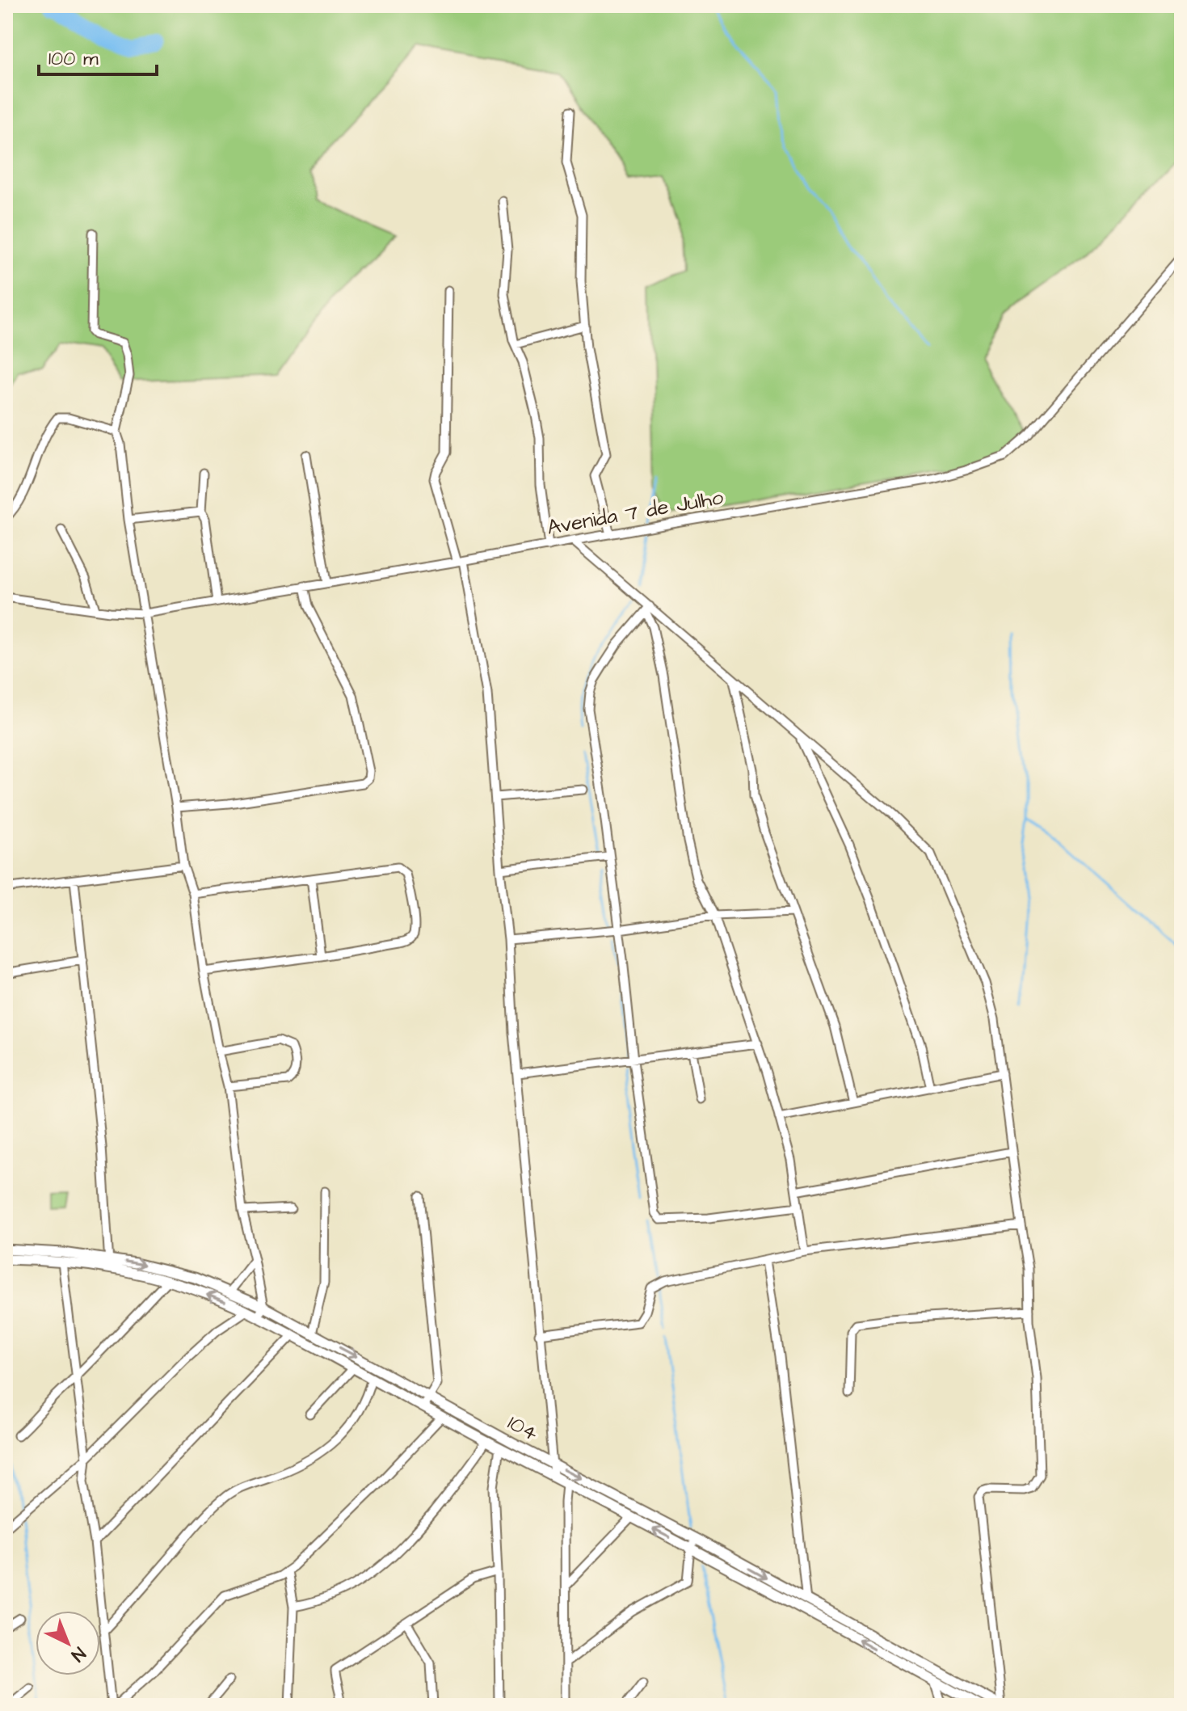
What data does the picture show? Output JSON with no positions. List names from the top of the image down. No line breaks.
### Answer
{"streets":{"street":["Avenida 7 de Julho","104"]},"scale_bar":"100 m","north":"bottom right"}
